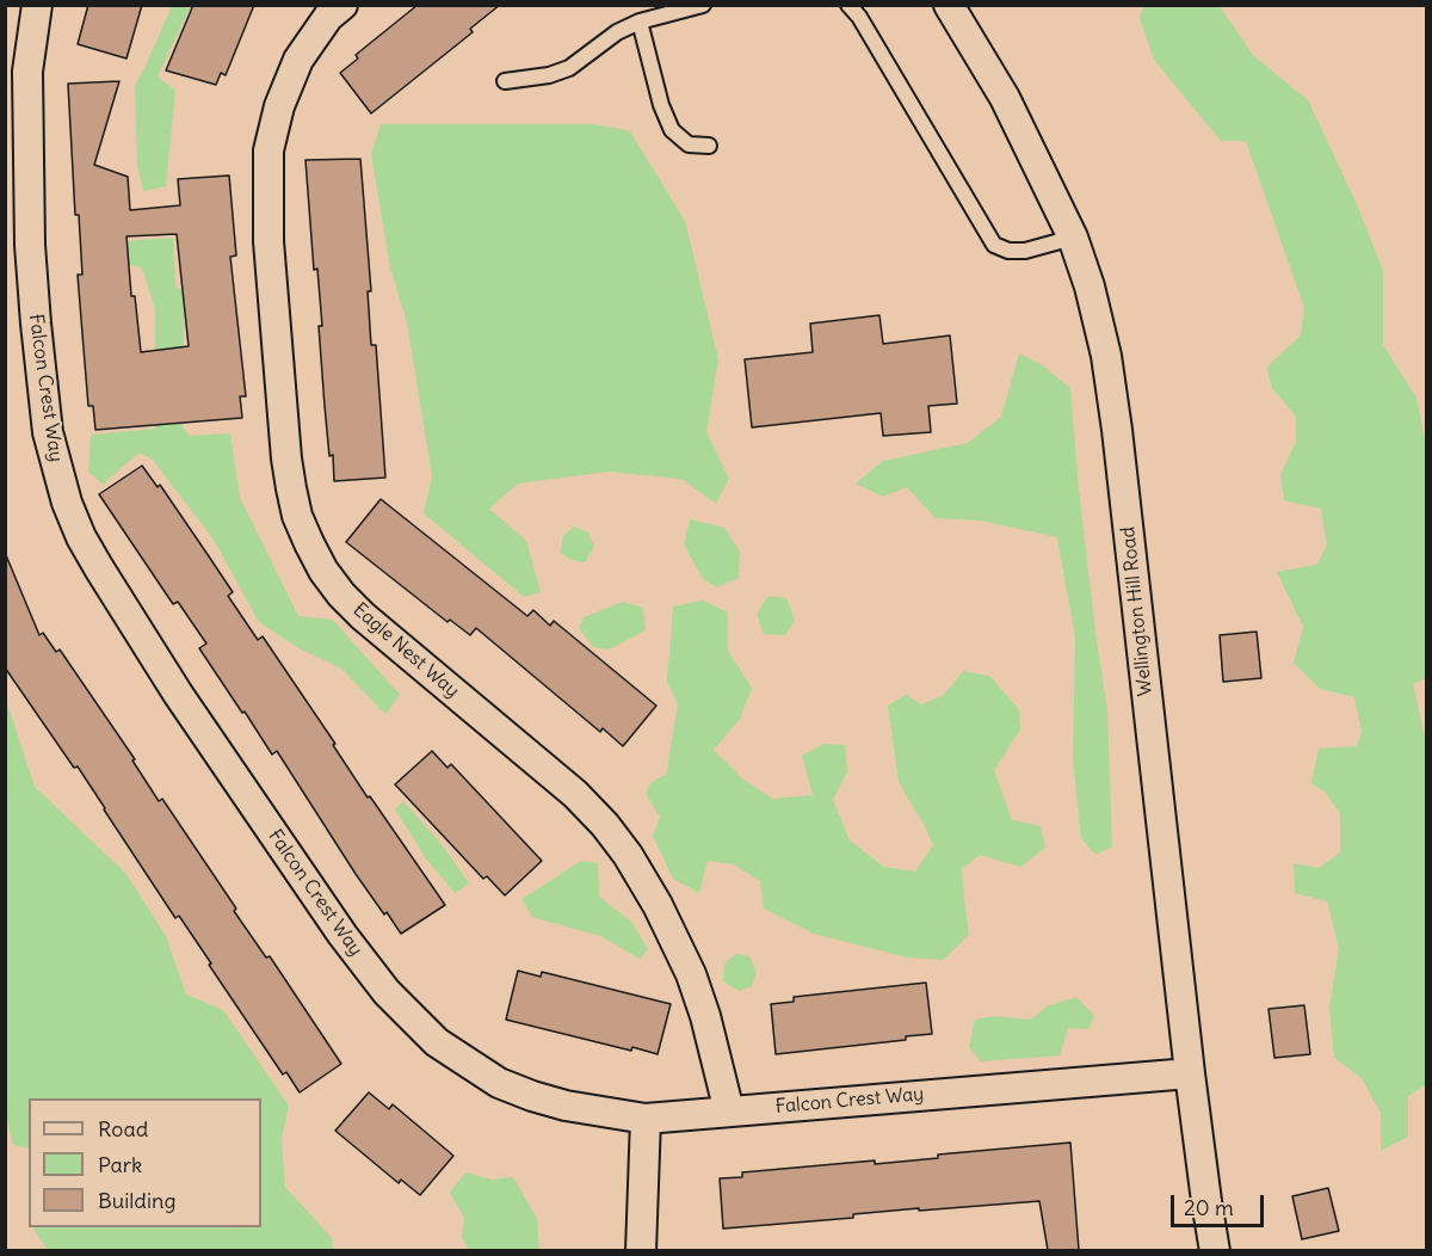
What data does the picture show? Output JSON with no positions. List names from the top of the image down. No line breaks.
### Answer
{"streets":{"street":["Falcon Crest Way","Wellington Hill Road","Eagle Nest Way"]},"crossings":[["Falcon Crest Way","Wellington Hill Road"],["Falcon Crest Way","Eagle Nest Way"]],"legend":["Road","Park","Building"],"scale_bar":"20 m"}
